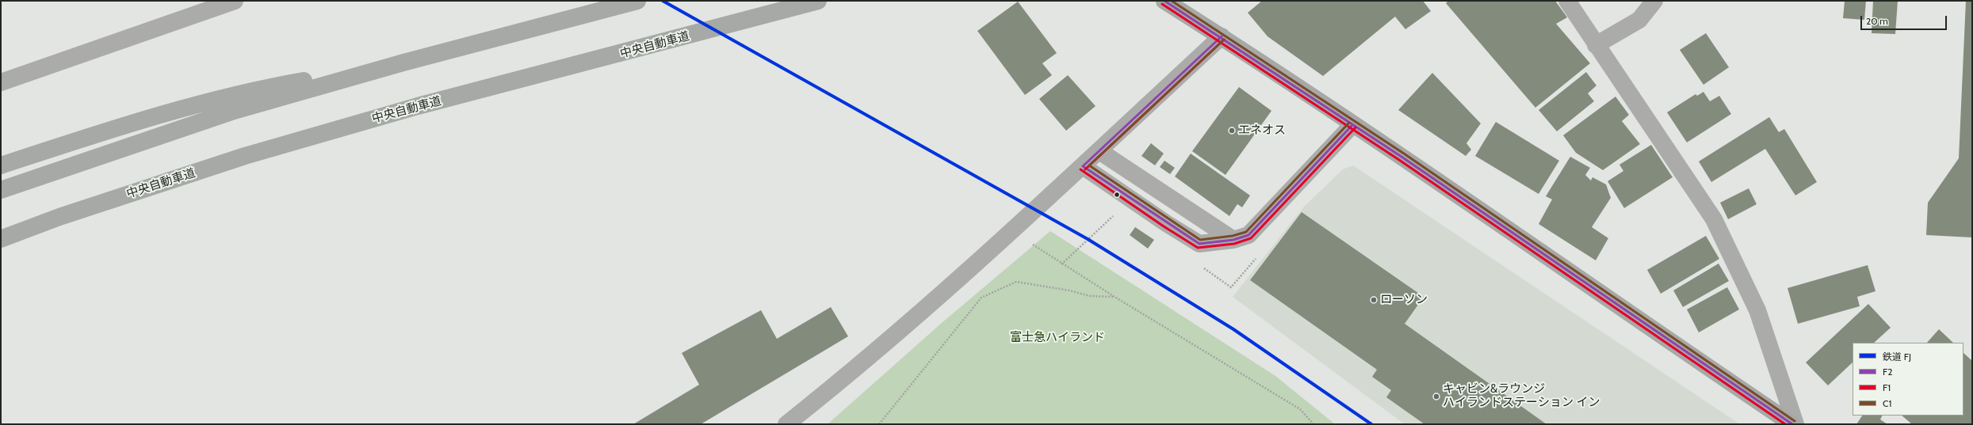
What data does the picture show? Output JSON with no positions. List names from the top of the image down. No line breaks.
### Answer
{"streets":{"highway":["中央自動車道"]},"parks":["富士急ハイランド"],"places":["エネオス","ローソン","キャビン&ラウンジ ハイランドステーション イン"],"lines":["rail line FJ","transit line F2","transit line C1","transit line F1"],"legend":["鉄道 FJ","F2","F1","C1"],"scale_bar":"20 m"}
